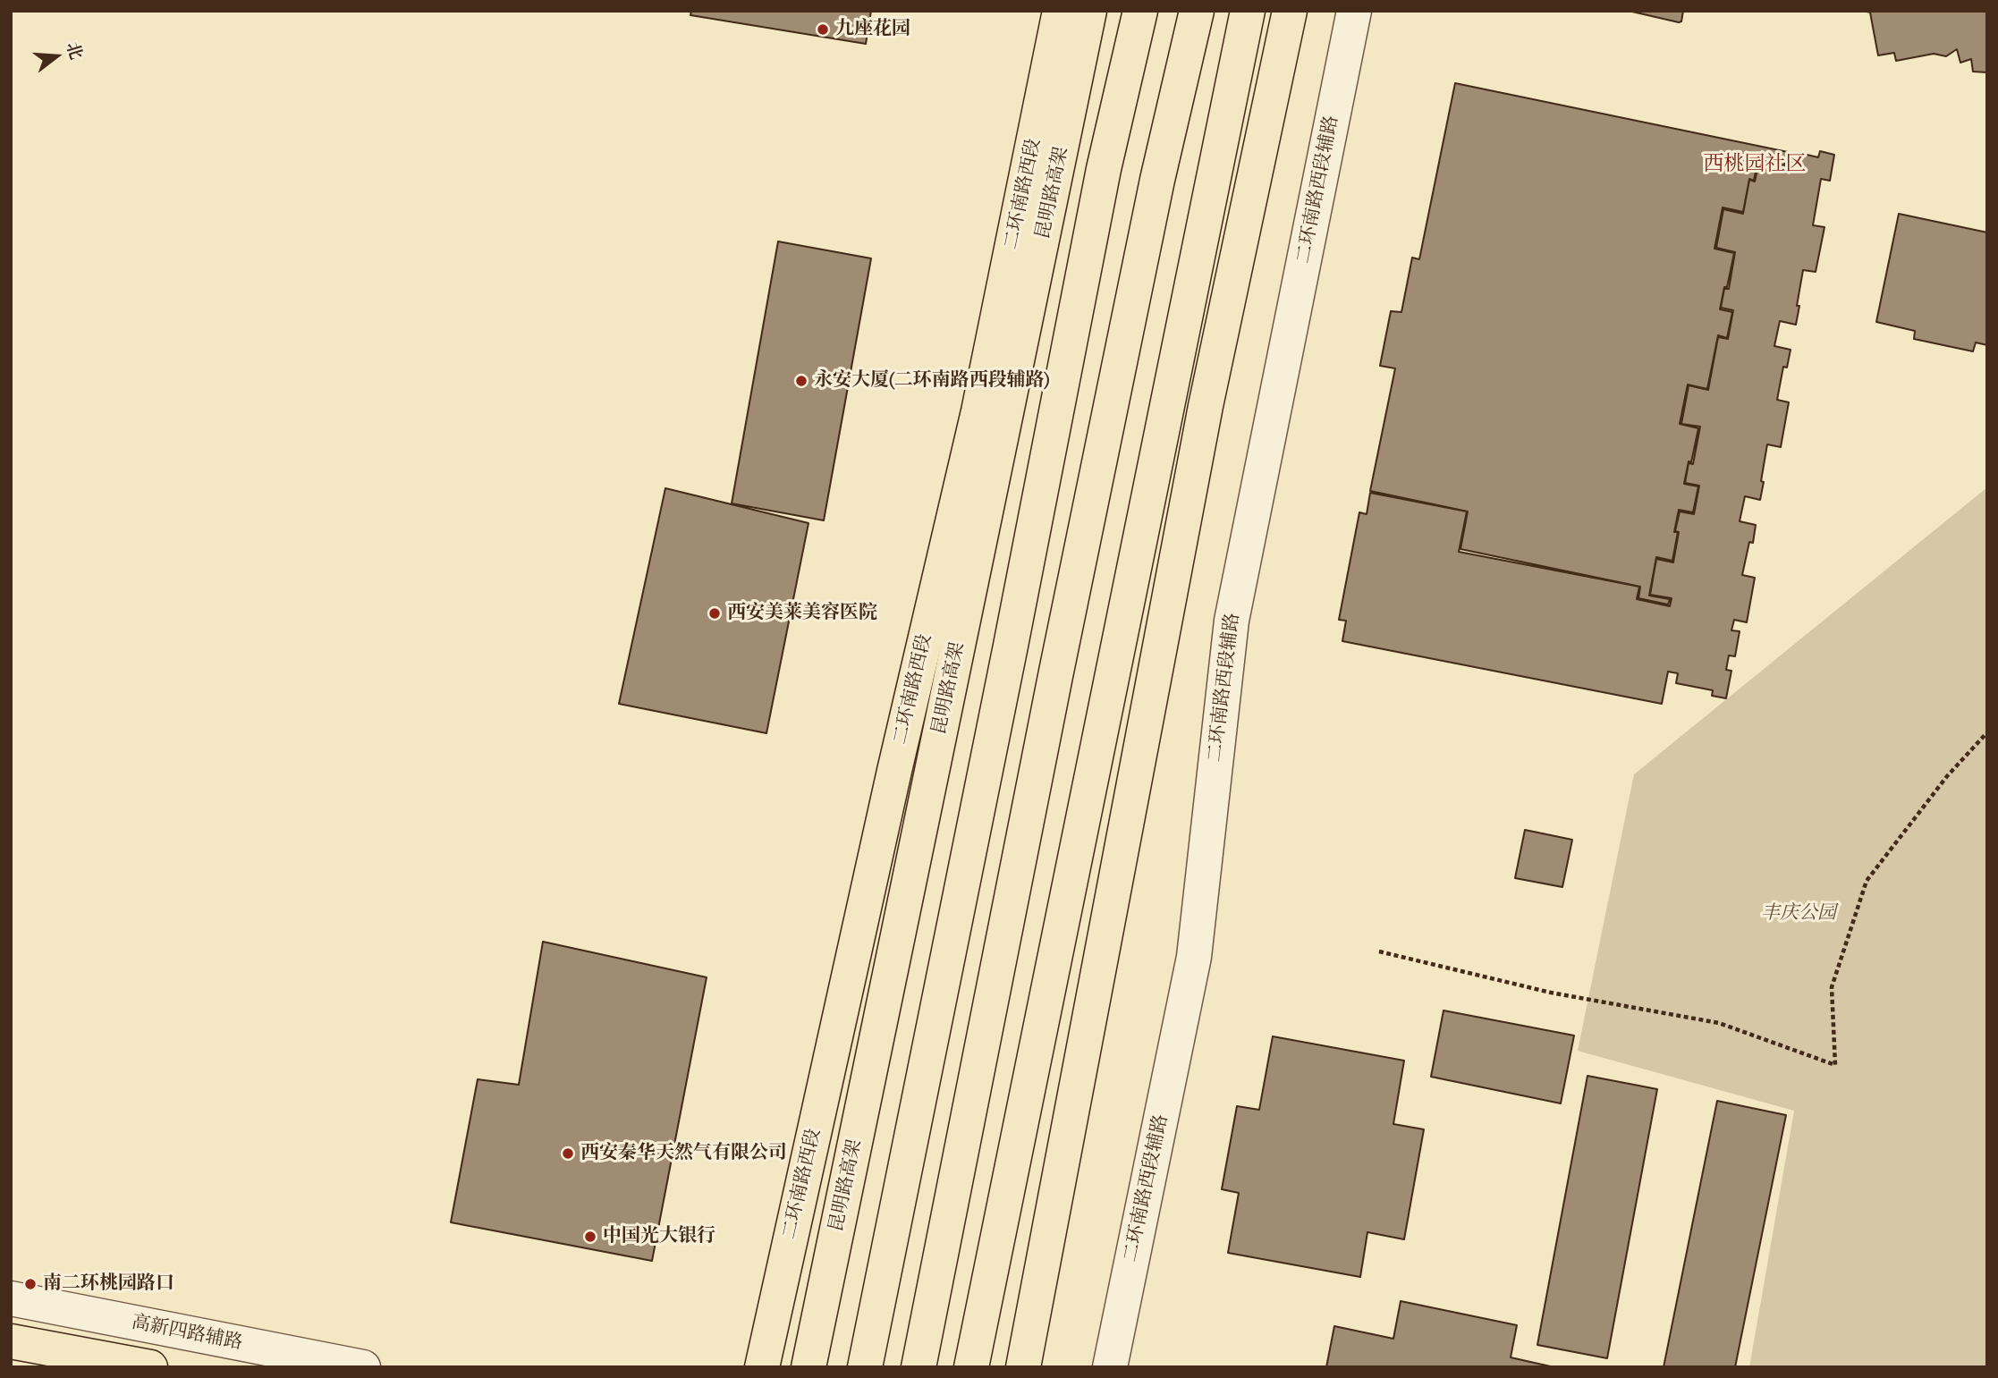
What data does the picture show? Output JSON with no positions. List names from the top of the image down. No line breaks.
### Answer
{"streets":{"main road":["昆明路高架","二环南路西段"],"street":["二环南路西段辅路","高新四路辅路"]},"districts":["西桃园社区"],"parks":["丰庆公园"],"places":["九座花园","永安大厦(二环南路西段辅路)","西安美莱美容医院","西安秦华天然气有限公司","中国光大银行","南二环桃园路口"],"north":"right"}
